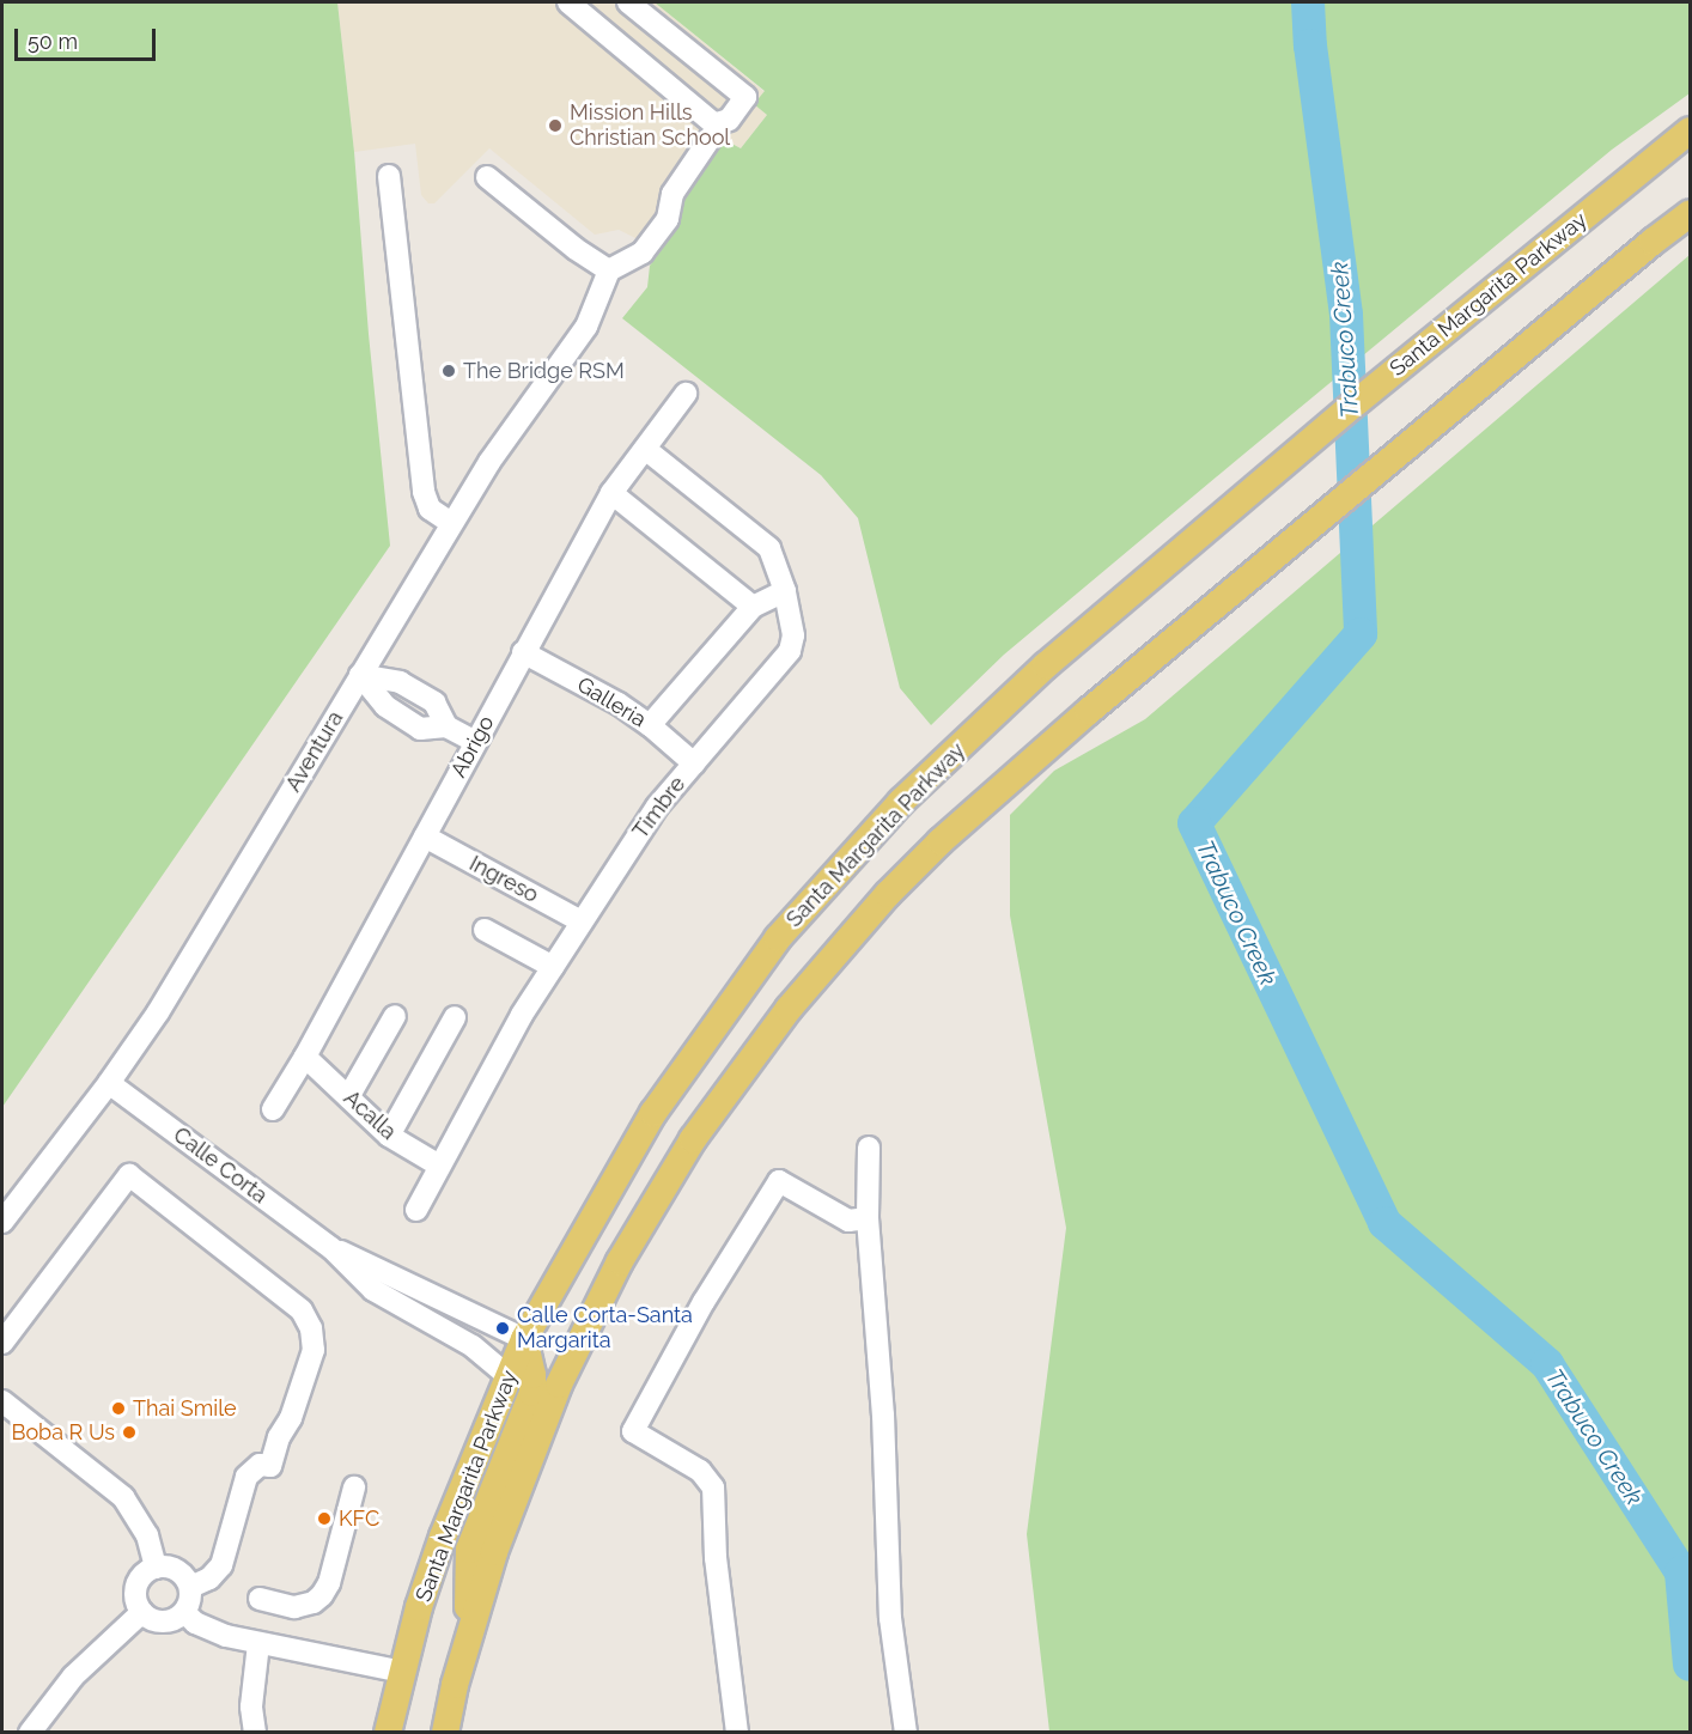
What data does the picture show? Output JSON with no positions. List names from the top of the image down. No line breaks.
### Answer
{"streets":{"main road":["Santa Margarita Parkway"],"street":["Galleria","Abrigo","Aventura","Timbre","Ingreso","Acalla","Calle Corta"]},"crossings":[["Santa Margarita Parkway","Calle Corta"],["Galleria","Abrigo"],["Galleria","Timbre"],["Abrigo","Timbre"],["Abrigo","Ingreso"],["Abrigo","Acalla"],["Aventura","Calle Corta"],["Timbre","Ingreso"],["Timbre","Acalla"]],"water":["Trabuco Creek"],"places":["Mission Hills Christian School","The Bridge RSM","Calle Corta-Santa Margarita","Thai Smile","Boba R Us","KFC"],"scale_bar":"50 m"}
